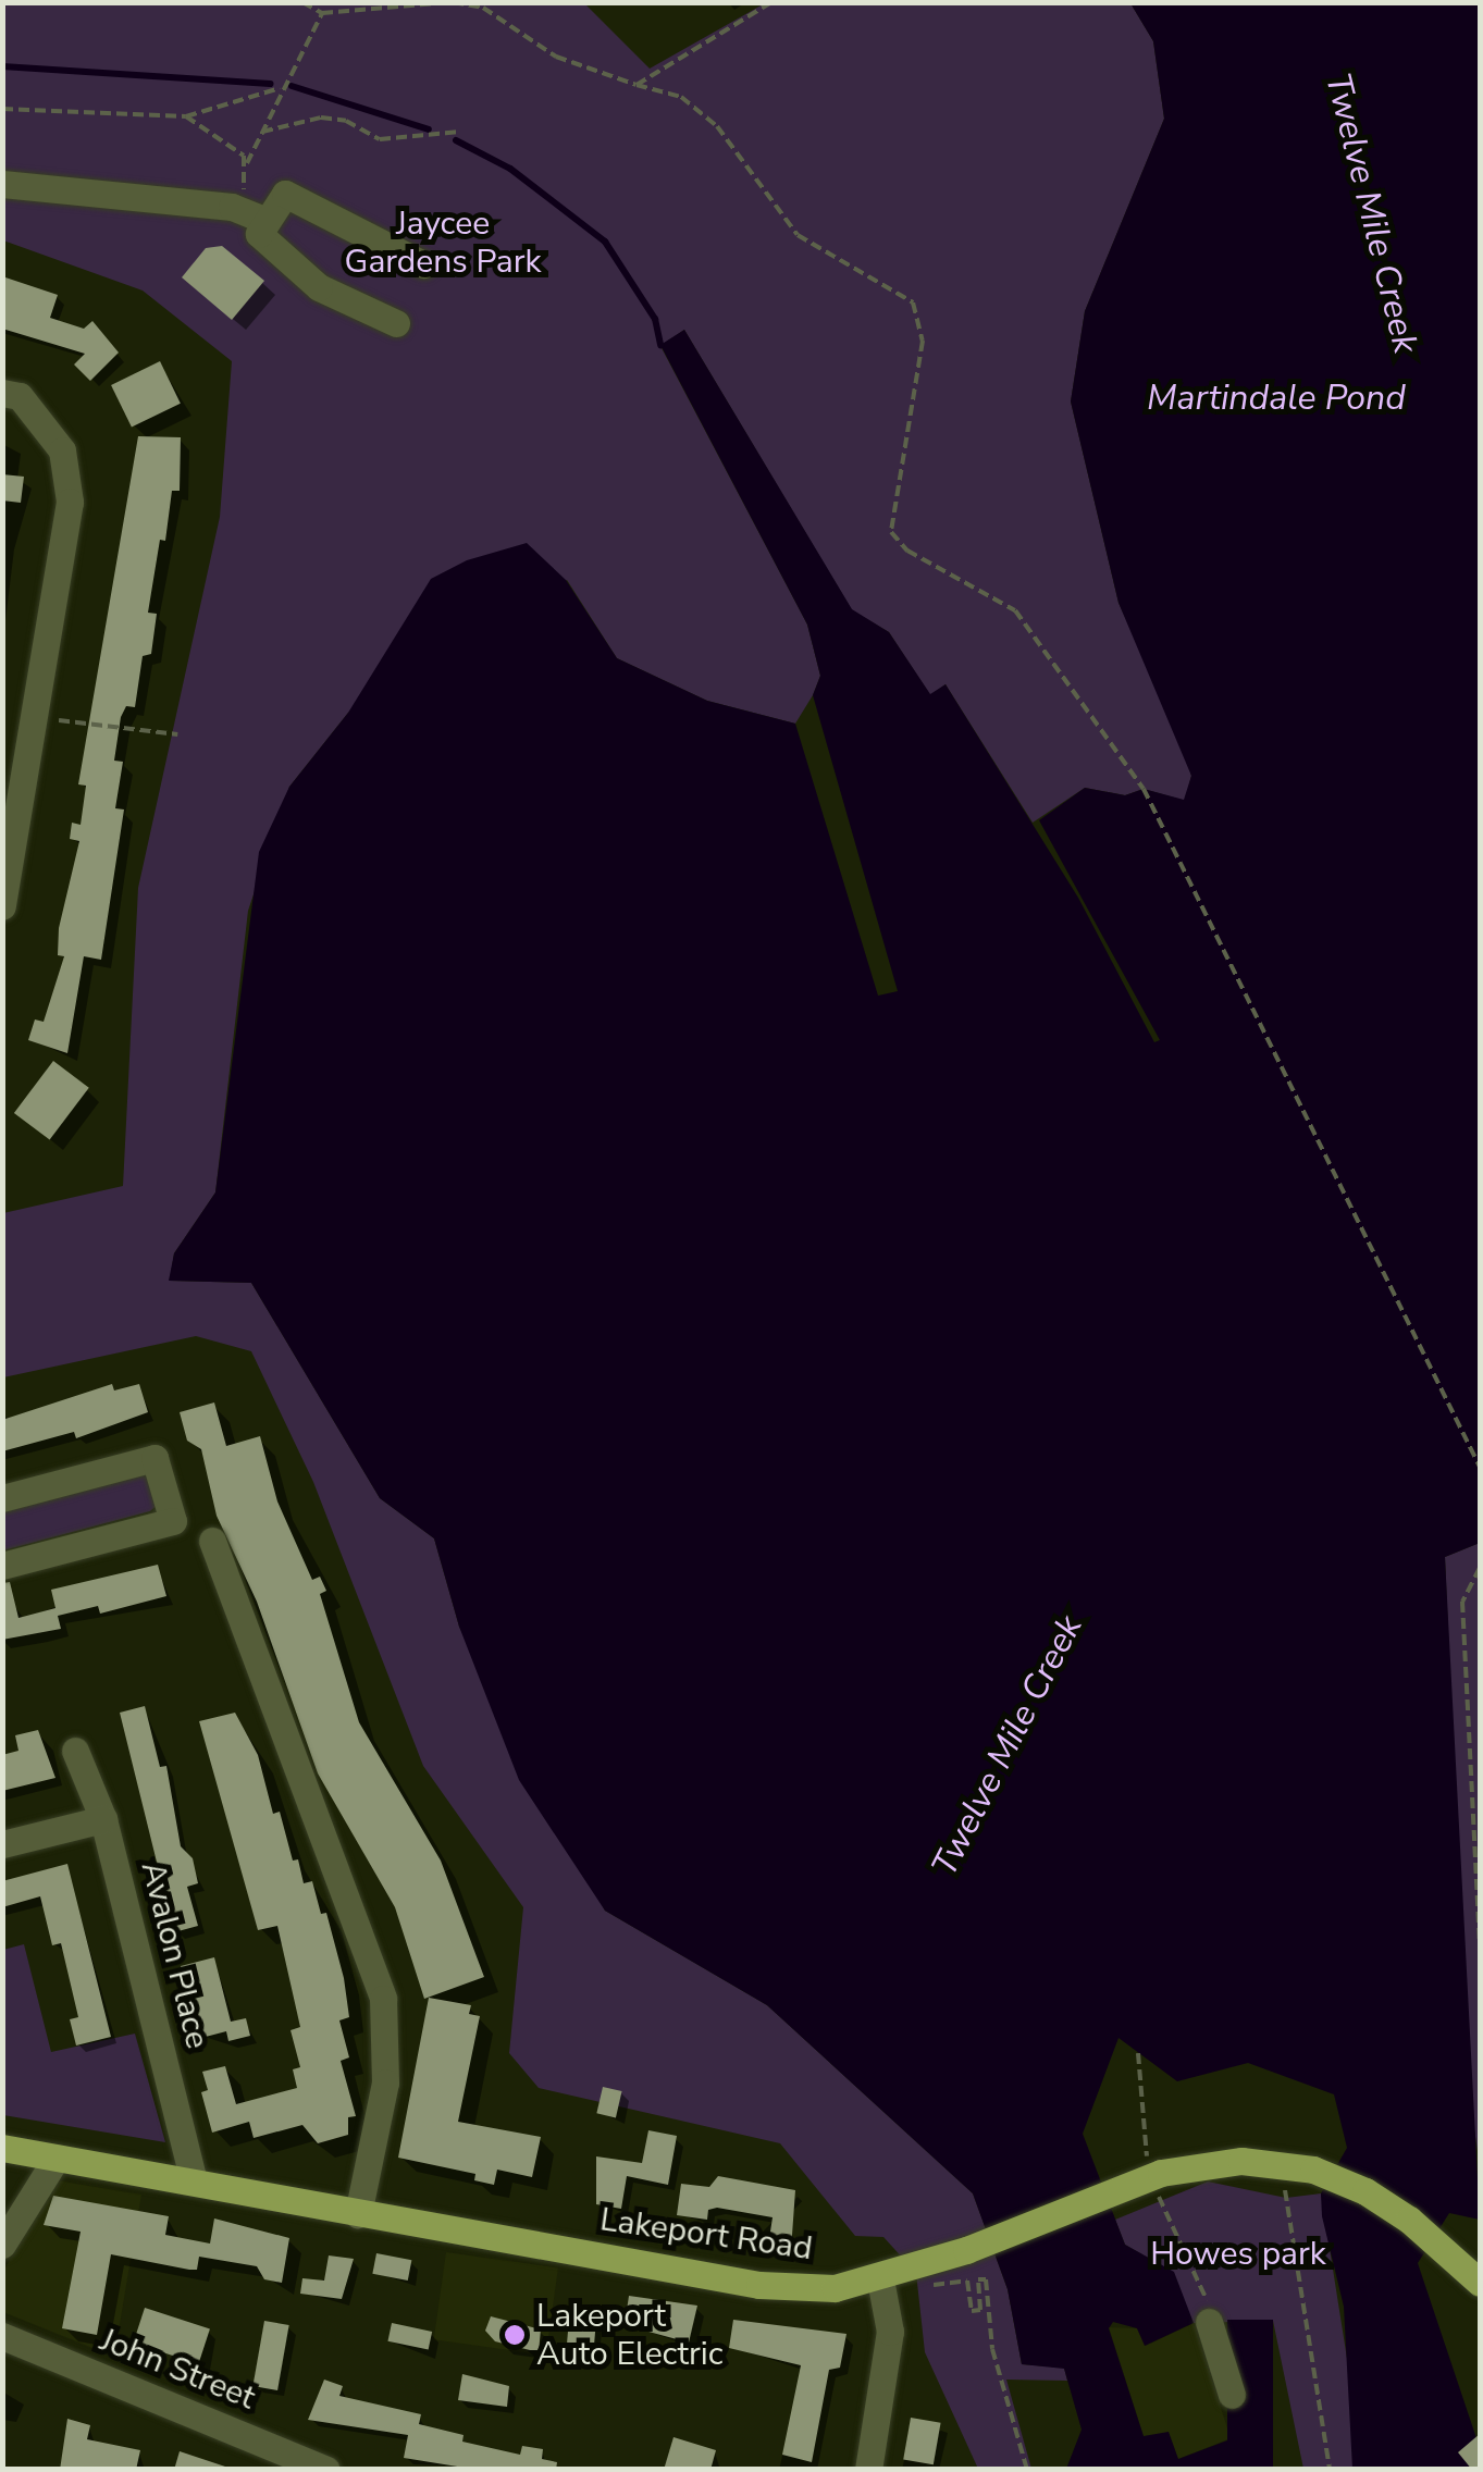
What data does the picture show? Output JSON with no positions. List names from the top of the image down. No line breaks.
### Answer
{"streets":{"main road":["Lakeport Road"],"street":["Avalon Place","John Street"]},"crossings":[["Avalon Place","Lakeport Road"]],"water":["Twelve Mile Creek","Martindale Pond"],"parks":["Jaycee Gardens Park","Howes park"],"places":["Lakeport Auto Electric"]}
